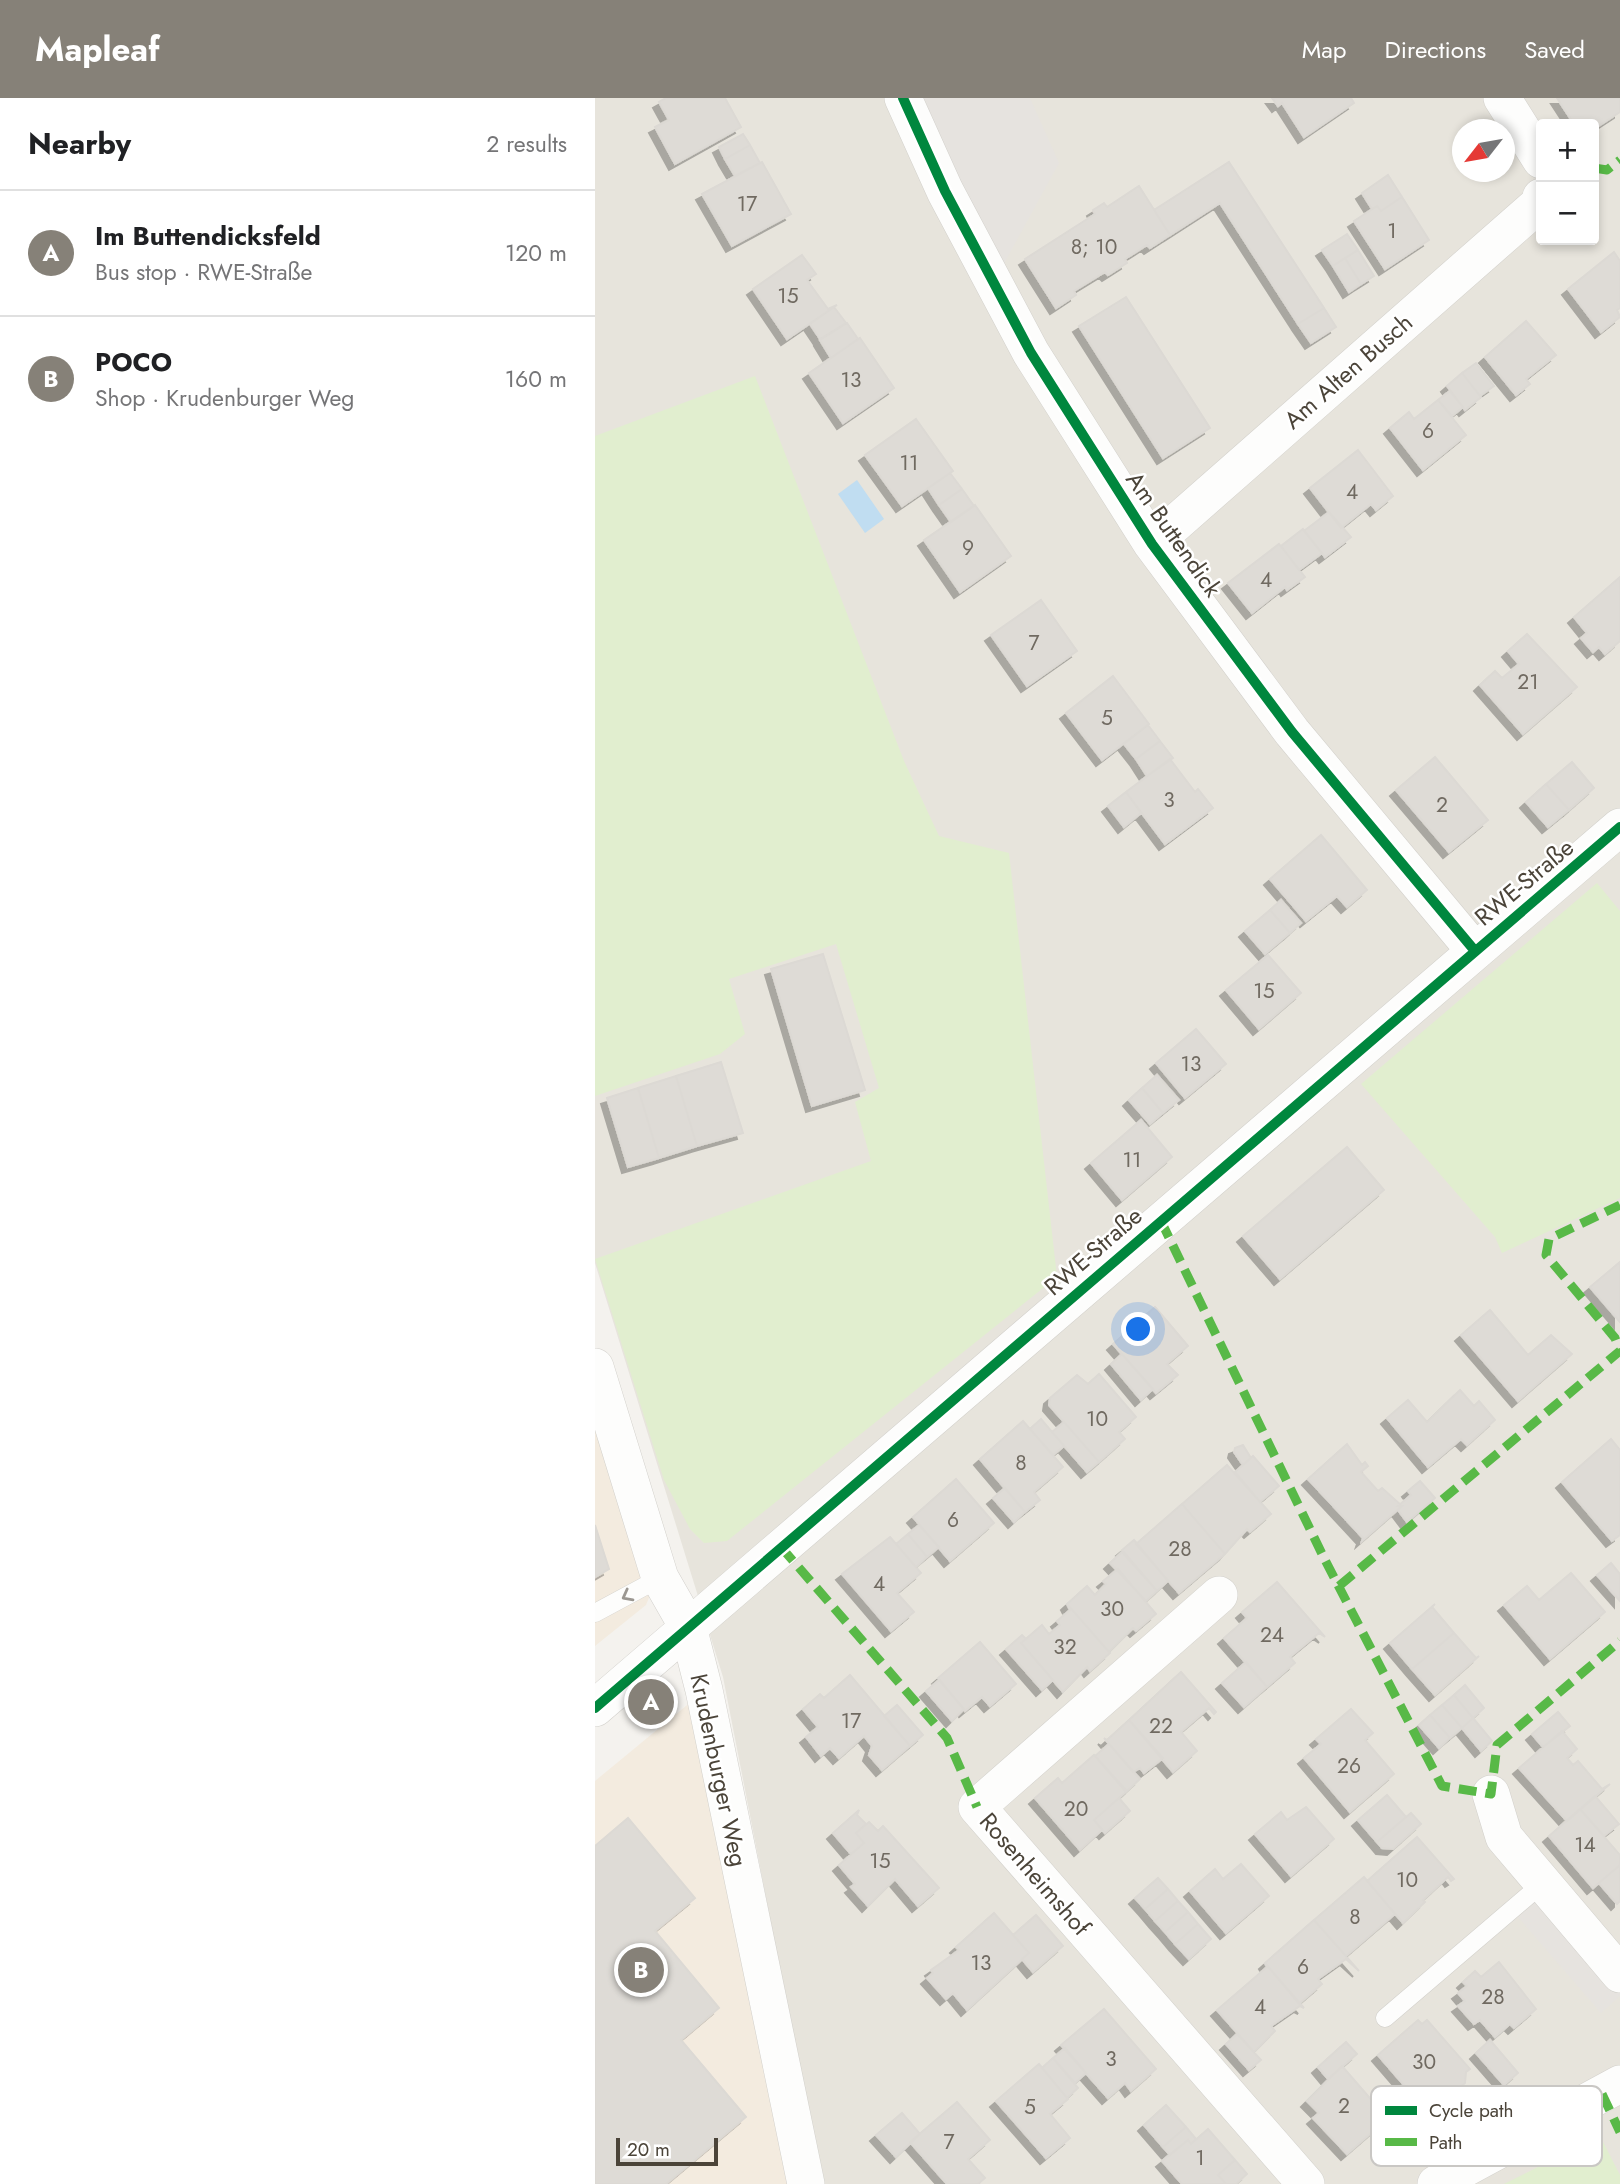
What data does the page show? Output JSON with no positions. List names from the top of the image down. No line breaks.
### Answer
{"streets":{"street":["Am Alten Busch","Am Buttendick","RWE-Straße","Krudenburger Weg","Rosenheimshof"]},"crossings":[["Am Alten Busch","Am Buttendick"],["Am Buttendick","RWE-Straße"],["RWE-Straße","Krudenburger Weg"]],"house_numbers":["17","1","8; 10","15","13","6","11","4","9","4","7","21","5","3","2","15","13","11","10","8","6","28","4","30","24","32","17","22","26","20","14","15","10","8","13","6","28","4","3","30","2","5","7","1"],"legend":["Cycle path","Path"],"scale_bar":"20 m","north":"bottom left","page":{"header":"Mapleaf","nav":["Map","Directions","Saved"],"heading":["Nearby","2 results"],"map_buttons":["+","−"],"list":[{"mark":"A","name":"Im Buttendicksfeld","note":"Bus stop · RWE-Straße","value":"120 m"},{"mark":"B","name":"POCO","note":"Shop · Krudenburger Weg","value":"160 m"}],"pins":["A","B"],"scale":"20 m"}}
